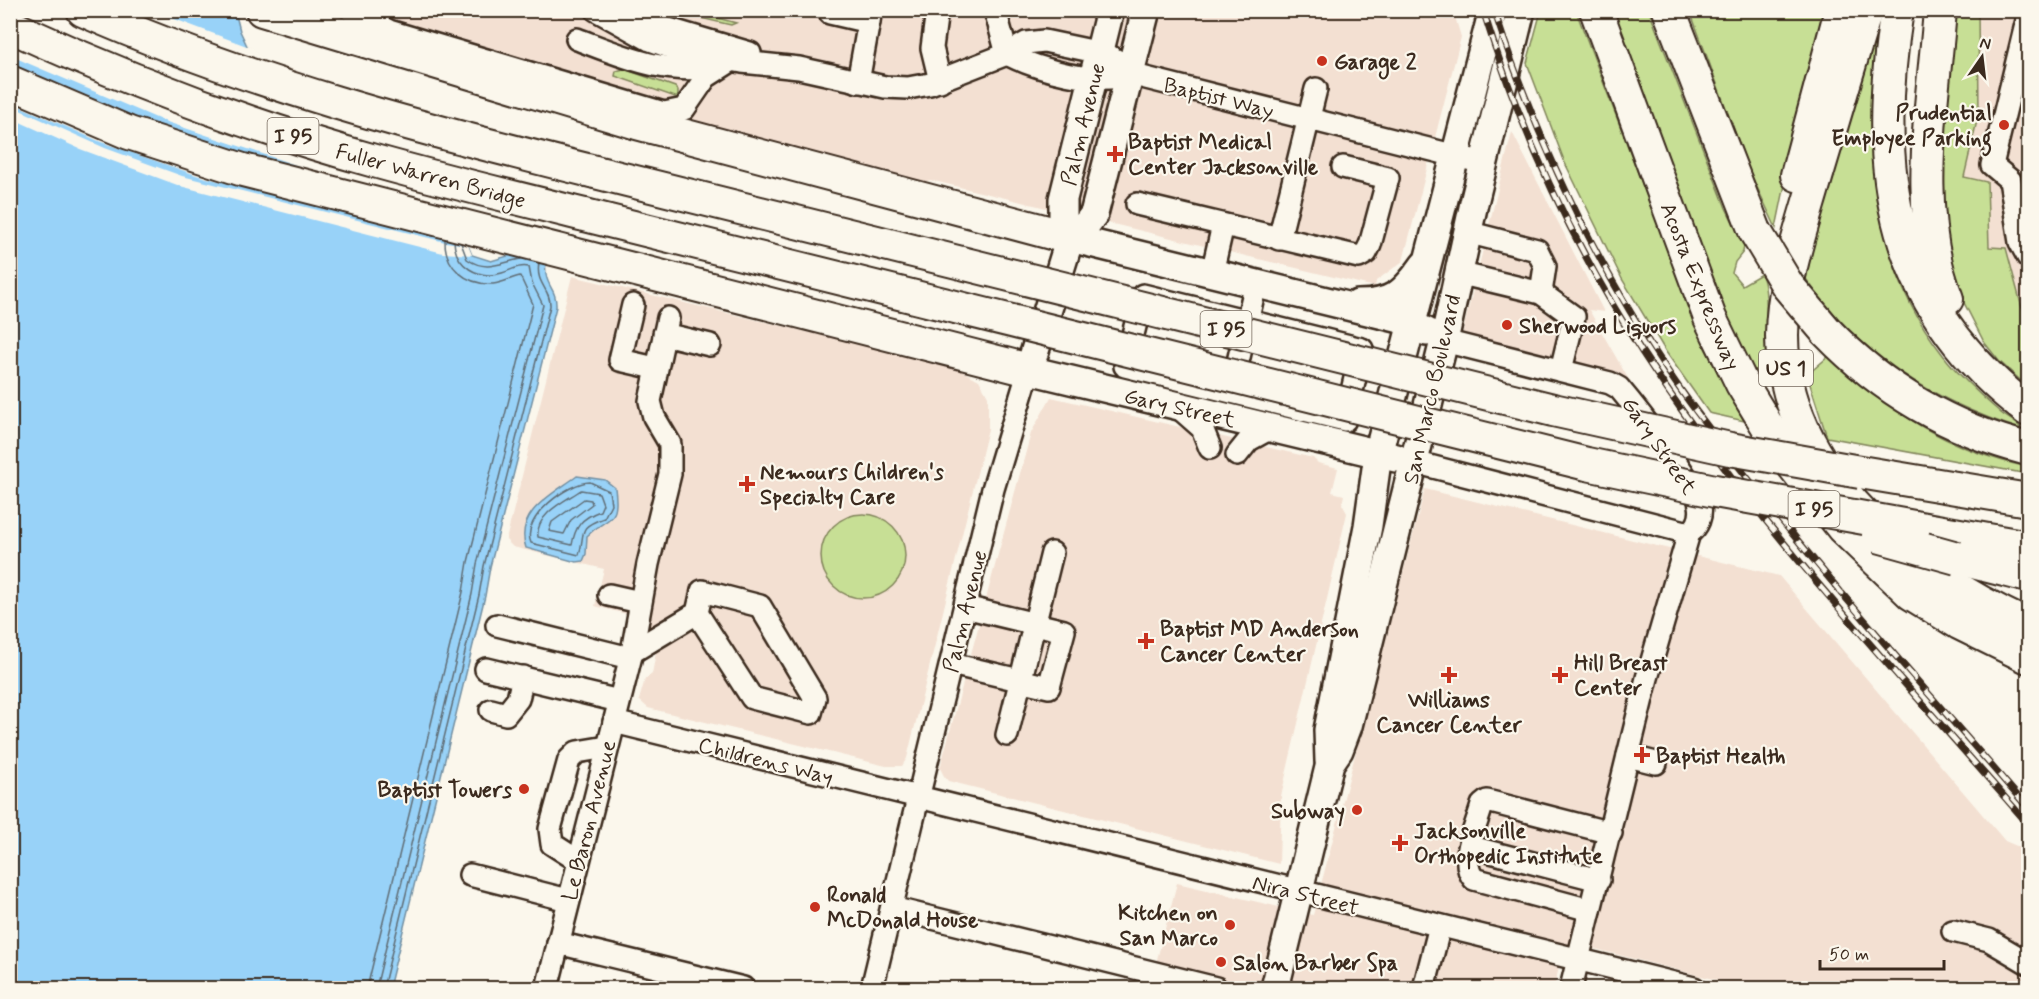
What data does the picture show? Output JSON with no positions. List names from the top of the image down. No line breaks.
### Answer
{"streets":{"highway":["I 95","Fuller Warren Bridge","Acosta Expressway","US 1"],"main road":["Palm Avenue","San Marco Boulevard","Gary Street"],"street":["Baptist Way","Childrens Way","Le Baron Avenue","Nira Street"]},"crossings":[["Baptist Way","Palm Avenue"],["Baptist Way","San Marco Boulevard"],["Palm Avenue","Gary Street"],["Palm Avenue","Childrens Way"],["Palm Avenue","Nira Street"],["I 95","Fuller Warren Bridge"],["San Marco Boulevard","Gary Street"],["San Marco Boulevard","Nira Street"],["Childrens Way","Le Baron Avenue"],["Childrens Way","Nira Street"]],"places":{"other":["Garage 2","Prudential Employee Parking","Sherwood Liquors","Baptist Towers","Subway","Ronald McDonald House","Kitchen on San Marco","Salon Barber Spa"],"health":["Baptist Medical Center Jacksonville","Nemours Children's Specialty Care","Baptist MD Anderson Cancer Center","Williams Cancer Center","Hill Breast Center","Baptist Health","Jacksonville Orthopedic Institute"]},"scale_bar":"50 m","north":"top"}
